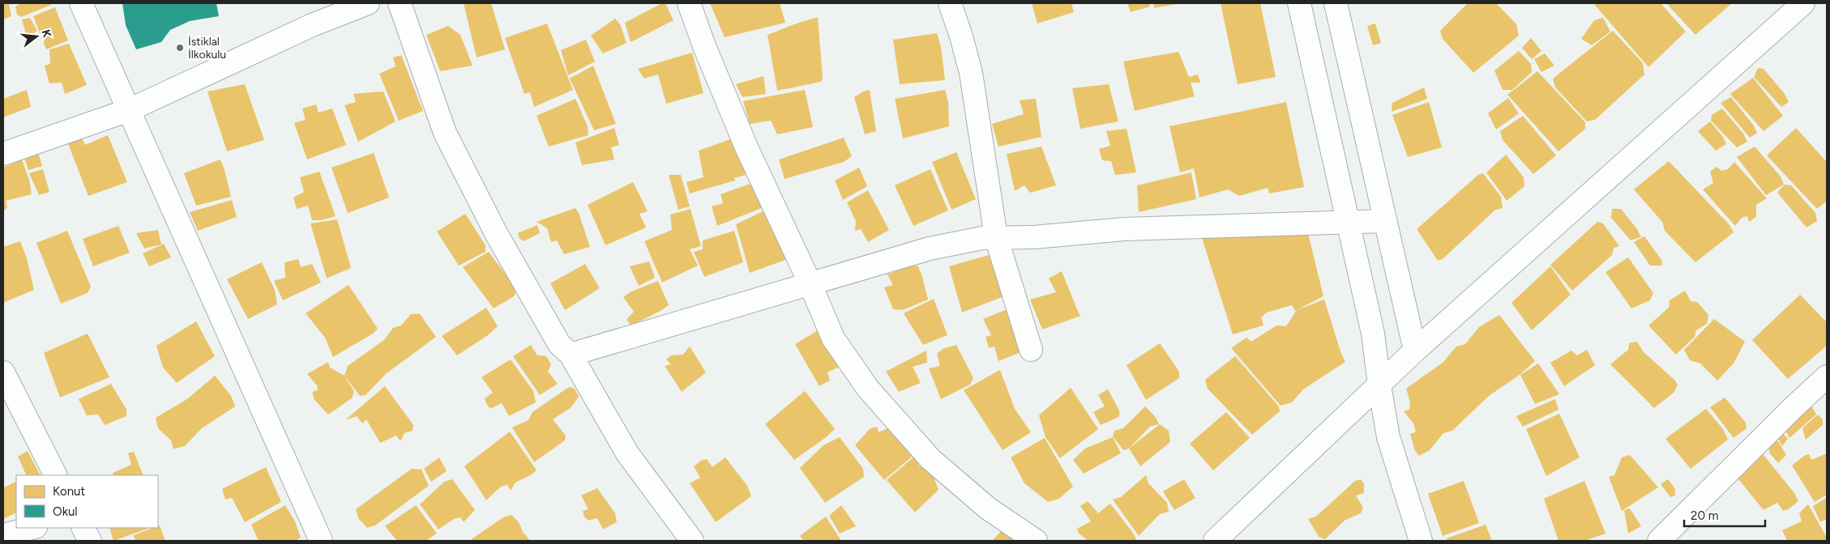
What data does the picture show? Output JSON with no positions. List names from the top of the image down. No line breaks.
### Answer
{"places":["İstiklal İlkokulu"],"legend":["Konut","Okul"],"scale_bar":"20 m","north":"right"}
